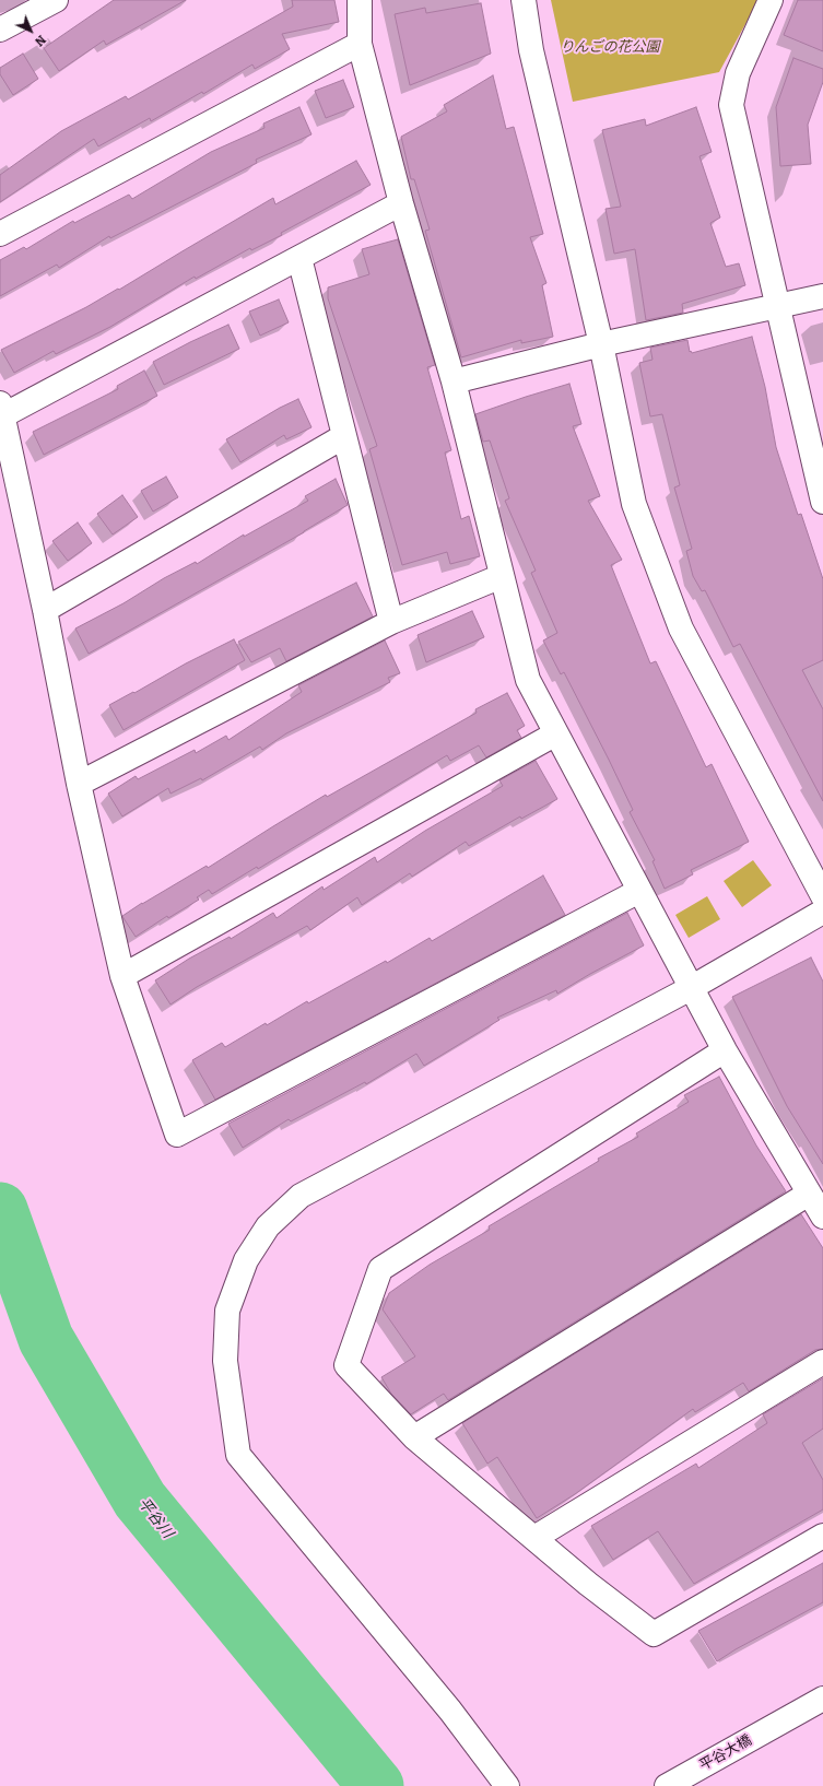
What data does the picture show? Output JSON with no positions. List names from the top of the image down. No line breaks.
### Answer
{"streets":{"street":["平谷大橋"]},"water":["平谷川"],"parks":["りんごの花公園"],"north":"bottom right"}
